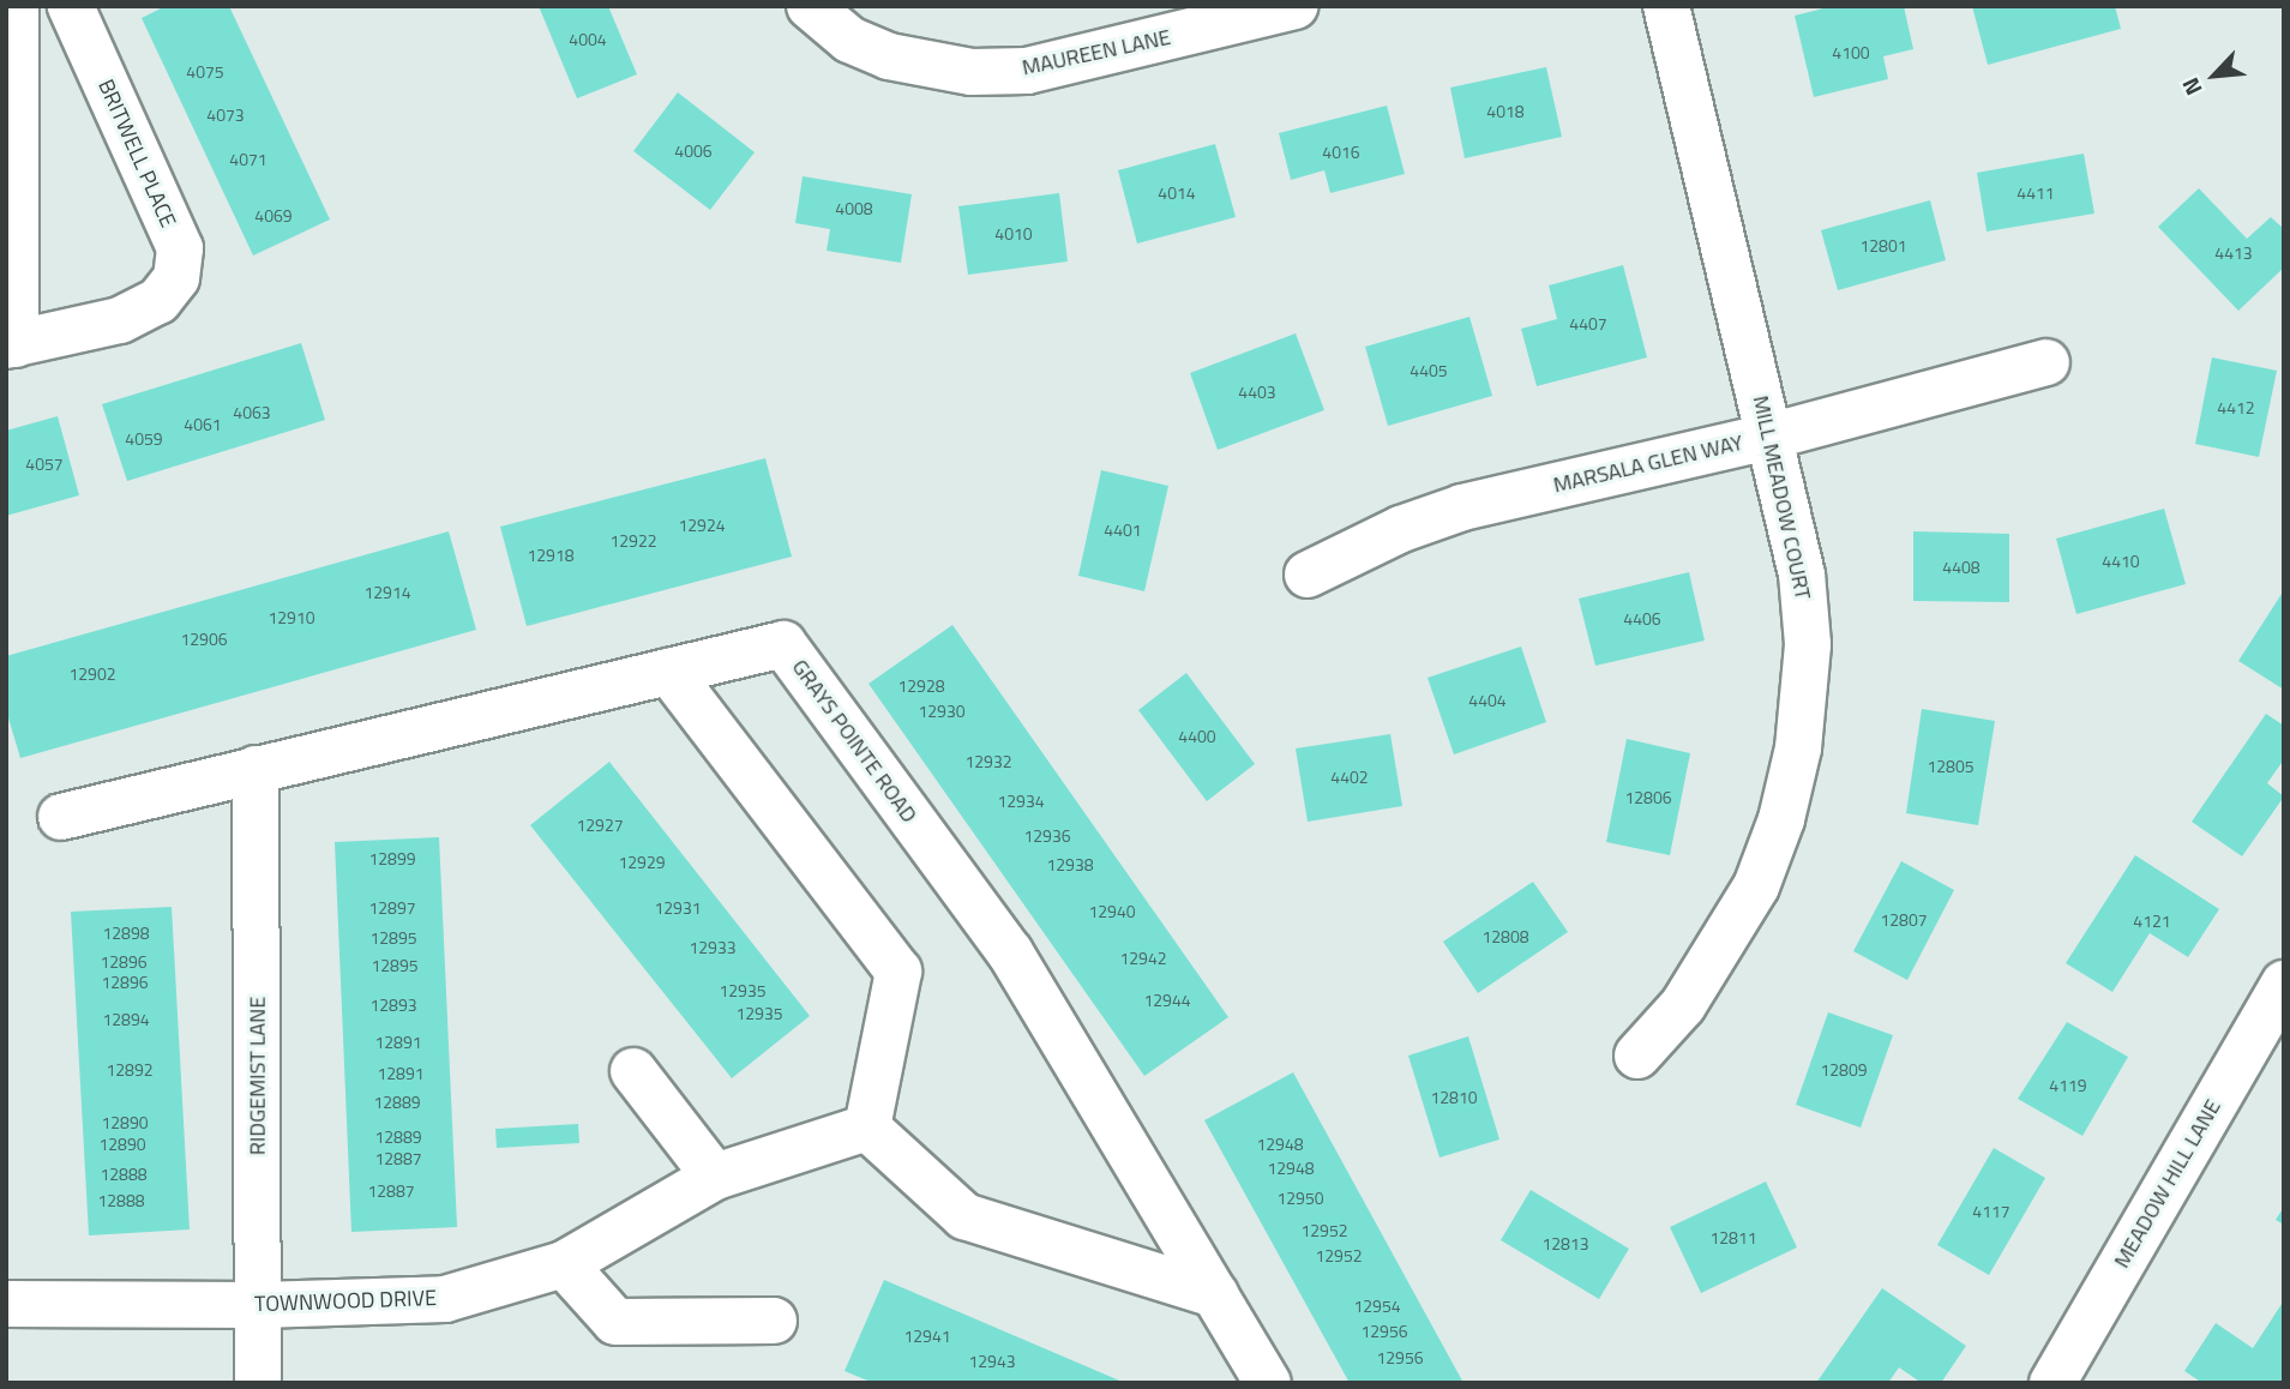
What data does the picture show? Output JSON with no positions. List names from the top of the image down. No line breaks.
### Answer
{"streets":{"street":["MAUREEN LANE","BRITWELL PLACE","MARSALA GLEN WAY","MILL MEADOW COURT","GRAYS POINTE ROAD","RIDGEMIST LANE","MEADOW HILL LANE","TOWNWOOD DRIVE"]},"crossings":[["MARSALA GLEN WAY","MILL MEADOW COURT"],["GRAYS POINTE ROAD","RIDGEMIST LANE"],["RIDGEMIST LANE","TOWNWOOD DRIVE"]],"house_numbers":["4004","4100","4075","4018","4073","4006","4016","4071","4014","4411","4008","4069","4010","12801","4413","4407","4405","4403","4412","4063","4061","4059","4057","12924","4401","12922","12918","4410","4408","12914","12910","4406","12906","12902","12928","4404","12930","4400","12932","12805","4402","12806","12934","12927","12936","12899","12929","12938","12897","12931","12940","12807","4121","12898","12808","12895","12933","12942","12896","12895","12896","12935","12944","12893","12935","12894","12891","12892","12809","12891","4119","12810","12889","12890","12889","12890","12948","12887","12948","12888","12887","12950","12888","4117","12952","12811","12813","12952","12954","12956","12941","12956","12943"],"north":"bottom left"}
